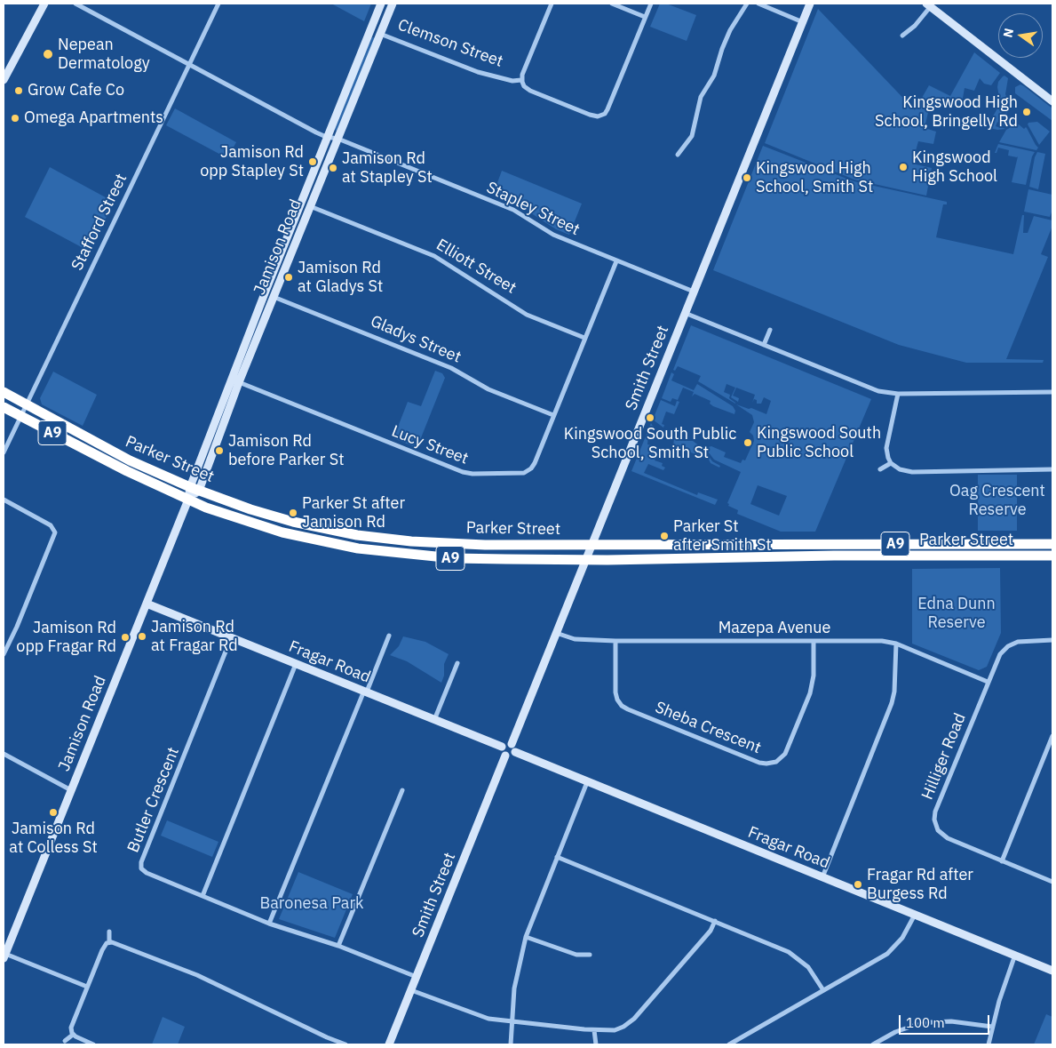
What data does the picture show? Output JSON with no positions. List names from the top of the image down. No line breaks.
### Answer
{"streets":{"highway":["A9","Parker Street"],"street":["Clemson Street","Stapley Street","Stafford Street","Jamison Road","Elliott Street","Gladys Street","Smith Street","Lucy Street","Mazepa Avenue","Fragar Road","Sheba Crescent","Hilliger Road","Butler Crescent"]},"crossings":[["Clemson Street","Jamison Road"],["Stapley Street","Stafford Street"],["Stapley Street","Jamison Road"],["Stapley Street","Smith Street"],["Stapley Street","Lucy Street"],["Stafford Street","Parker Street"],["Jamison Road","Elliott Street"],["Jamison Road","Gladys Street"],["Jamison Road","Lucy Street"],["Jamison Road","Parker Street"],["Jamison Road","Fragar Road"],["Elliott Street","Lucy Street"],["Gladys Street","Lucy Street"],["Smith Street","Parker Street"],["Smith Street","Mazepa Avenue"],["Smith Street","Fragar Road"],["Smith Street","Butler Crescent"],["Mazepa Avenue","Sheba Crescent"],["Mazepa Avenue","Hilliger Road"],["Fragar Road","Butler Crescent"]],"parks":["Oag Crescent Reserve","Edna Dunn Reserve","Baronesa Park"],"places":["Nepean Dermatology","Grow Cafe Co","Kingswood High School, Bringelly Rd","Omega Apartments","Jamison Rd opp Stapley St","Kingswood High School","Jamison Rd at Stapley St","Kingswood High School, Smith St","Jamison Rd at Gladys St","Kingswood South Public School, Smith St","Kingswood South Public School","Jamison Rd before Parker St","Parker St after Jamison Rd","Parker St after Smith St","Jamison Rd at Fragar Rd","Jamison Rd opp Fragar Rd","Jamison Rd at Colless St","Fragar Rd after Burgess Rd"],"scale_bar":"100 m","north":"left"}
